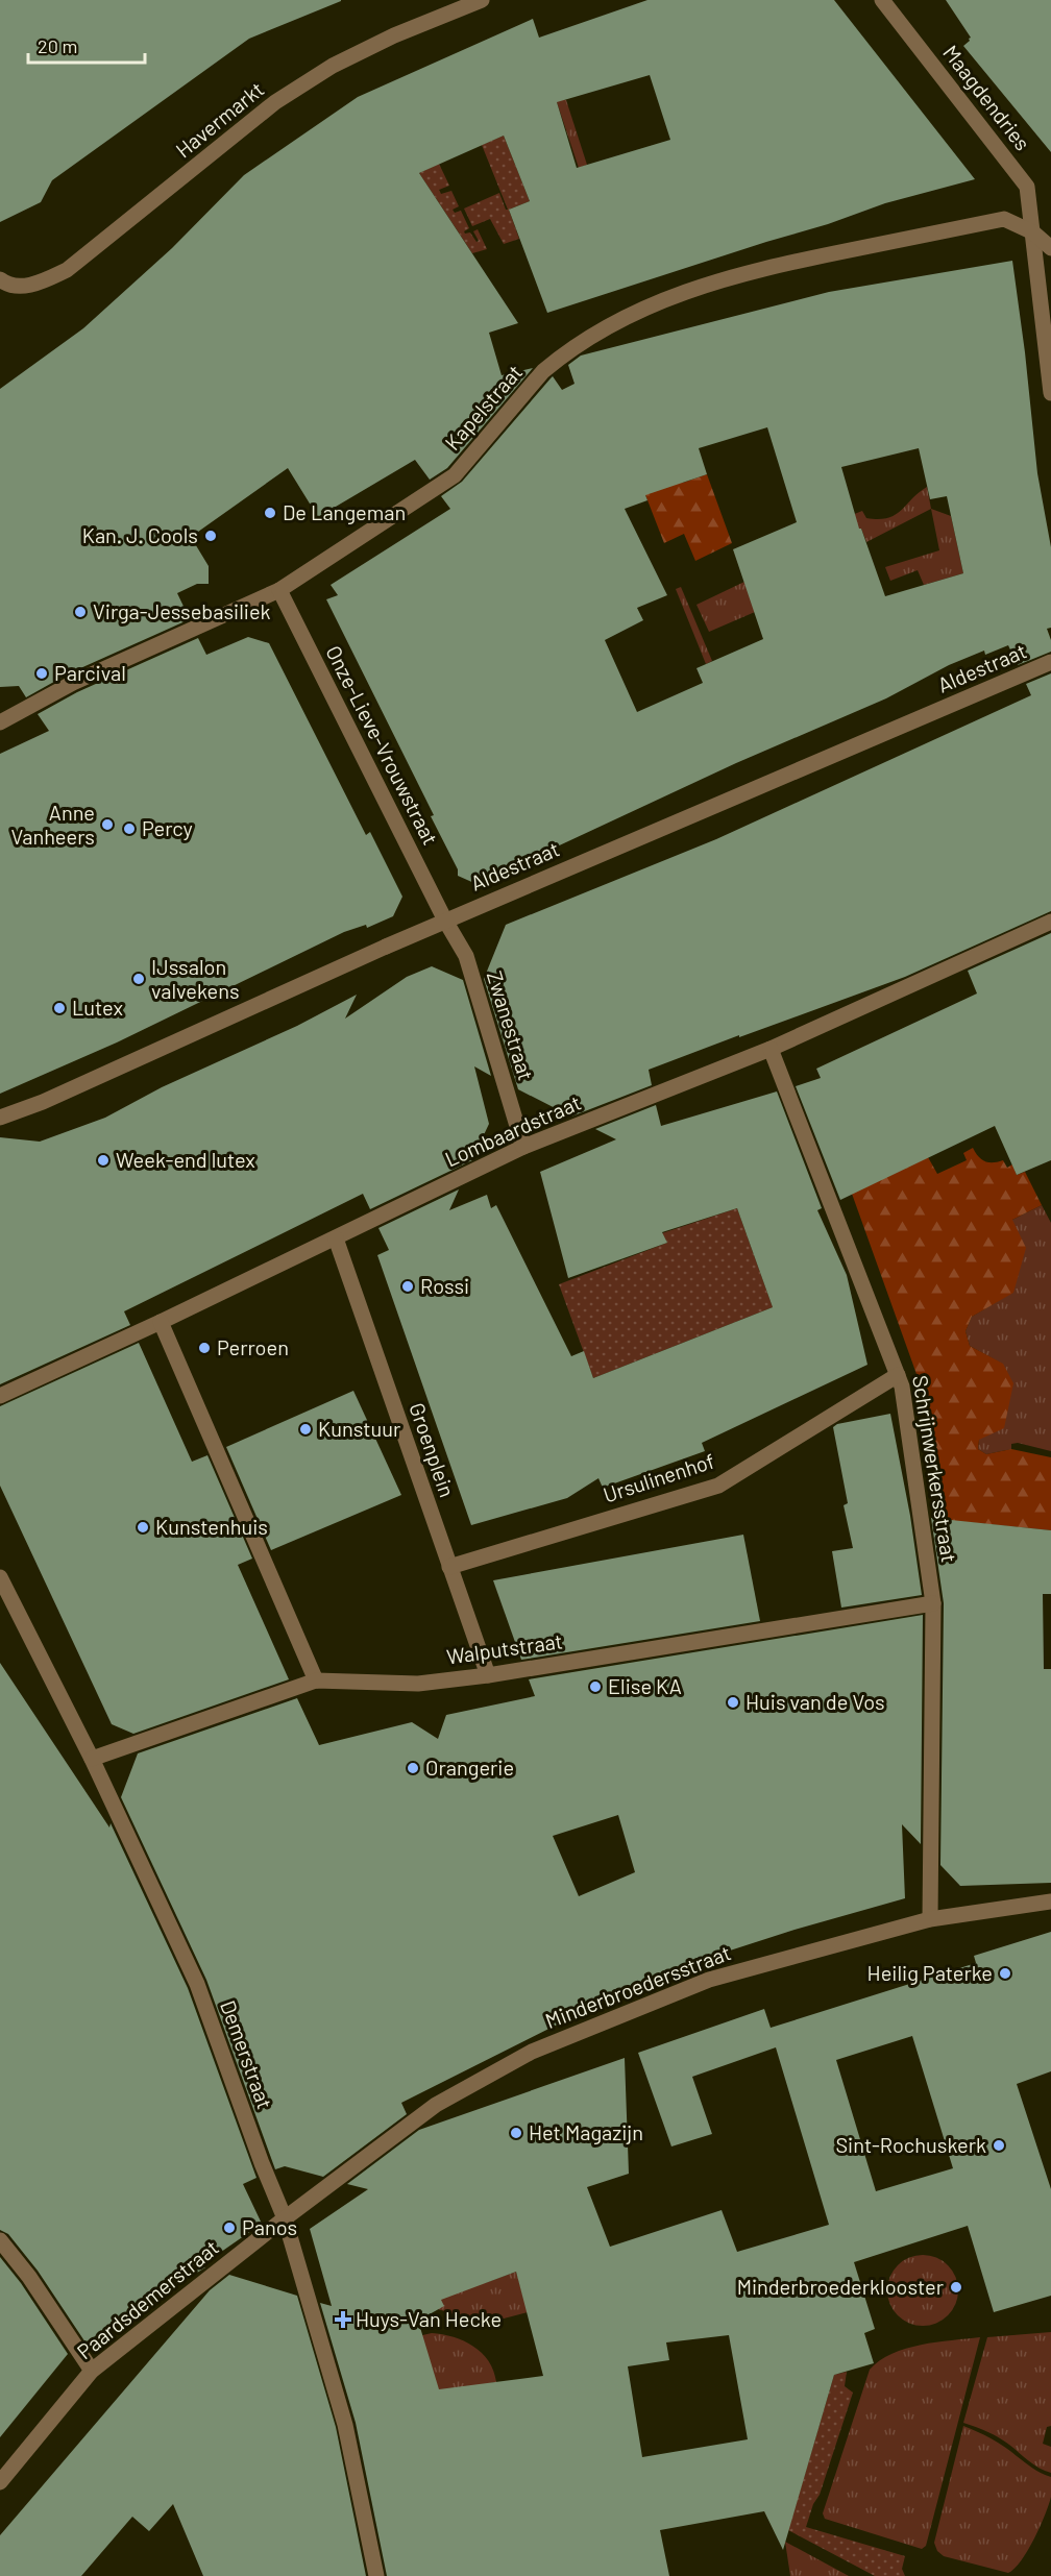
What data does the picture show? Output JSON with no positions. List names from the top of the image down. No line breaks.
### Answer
{"streets":{"street":["Maagdendries","Havermarkt","Kapelstraat","Aldestraat","Onze-Lieve-Vrouwstraat","Zwanestraat","Lombaardstraat","Groenplein","Schrijnwerkersstraat","Ursulinenhof","Walputstraat","Minderbroedersstraat","Demerstraat","Paardsdemerstraat"]},"crossings":[["Maagdendries","Kapelstraat"],["Kapelstraat","Onze-Lieve-Vrouwstraat"],["Aldestraat","Onze-Lieve-Vrouwstraat"],["Aldestraat","Zwanestraat"],["Onze-Lieve-Vrouwstraat","Zwanestraat"],["Zwanestraat","Lombaardstraat"],["Lombaardstraat","Groenplein"],["Lombaardstraat","Schrijnwerkersstraat"],["Groenplein","Ursulinenhof"],["Groenplein","Walputstraat"],["Schrijnwerkersstraat","Ursulinenhof"],["Schrijnwerkersstraat","Walputstraat"],["Schrijnwerkersstraat","Minderbroedersstraat"],["Walputstraat","Demerstraat"],["Minderbroedersstraat","Demerstraat"],["Minderbroedersstraat","Paardsdemerstraat"],["Demerstraat","Paardsdemerstraat"]],"places":{"other":["De Langeman","Kan. J. Cools","Virga-Jessebasiliek","Parcival","Anne Vanheers","Percy","IJssalon valvekens","Lutex","Week-end lutex","Rossi","Perroen","Kunstuur","Kunstenhuis","Elise KA","Huis van de Vos","Orangerie","Heilig Paterke","Het Magazijn","Sint-Rochuskerk","Panos","Minderbroederklooster"],"health":["Huys-Van Hecke"]},"scale_bar":"20 m"}
